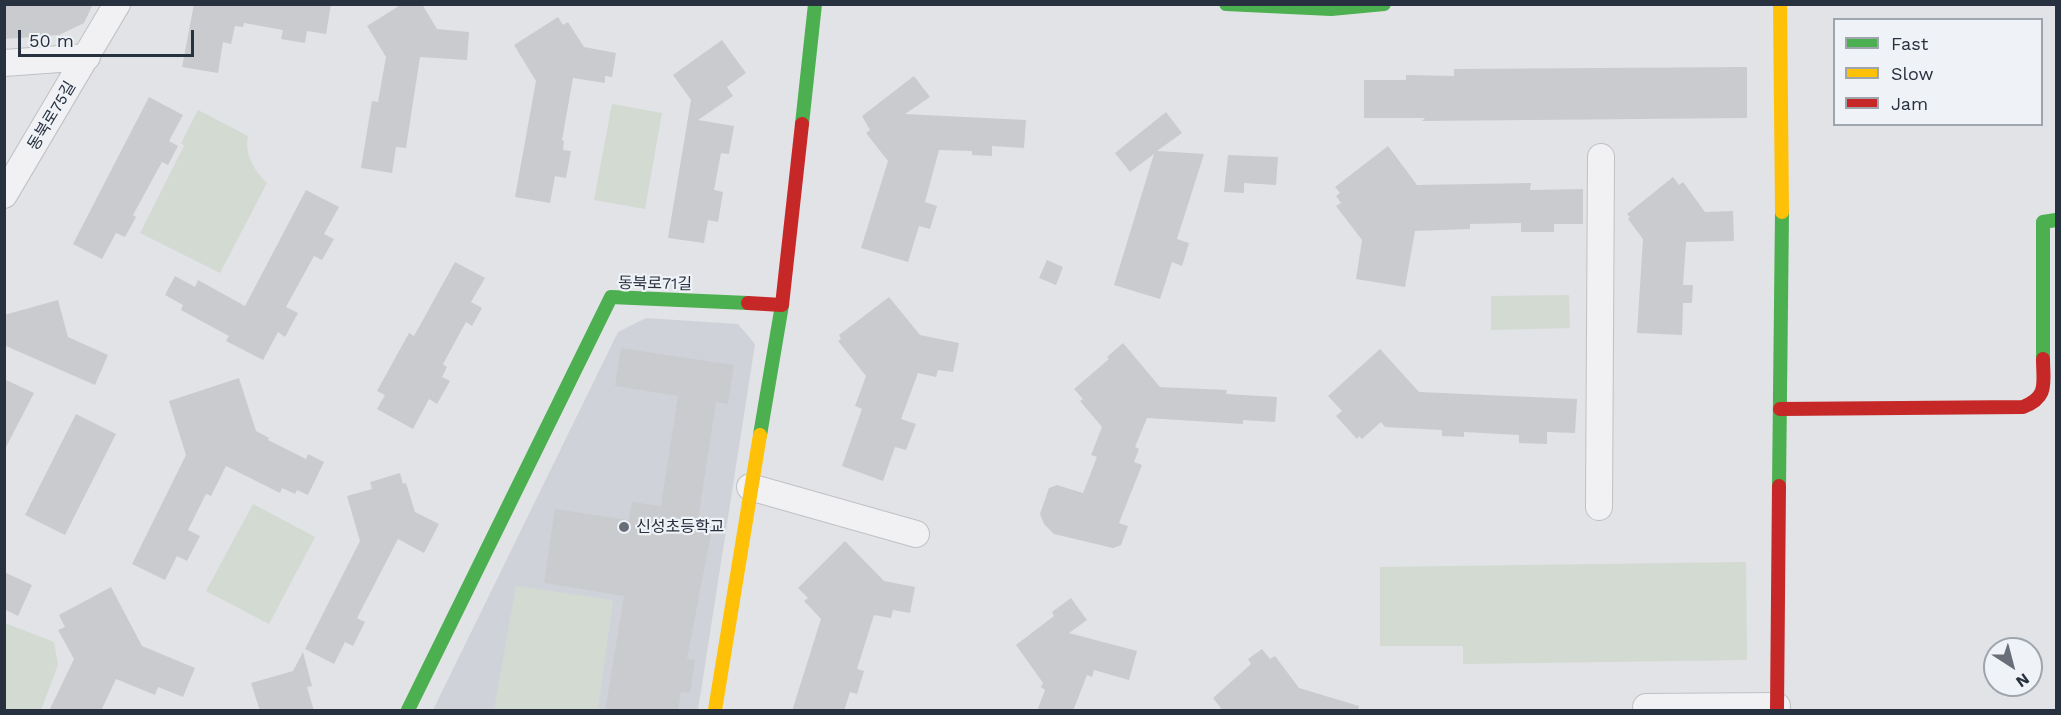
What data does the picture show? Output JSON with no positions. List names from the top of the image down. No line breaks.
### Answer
{"streets":{"street":["동북로75길","동북로71길"]},"places":["신성초등학교"],"legend":["Fast","Slow","Jam"],"scale_bar":"50 m","north":"bottom right"}
